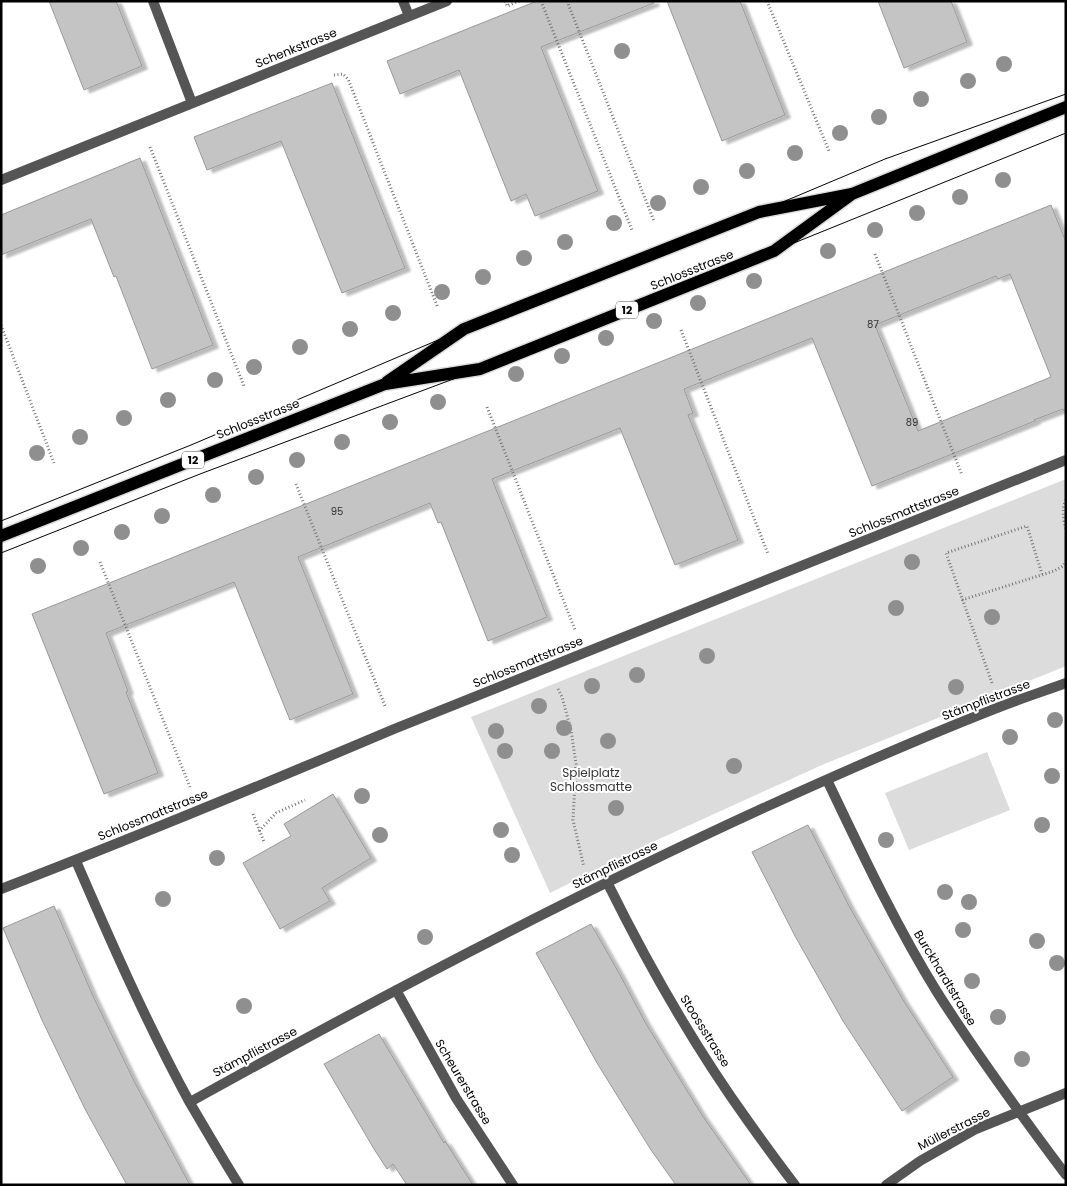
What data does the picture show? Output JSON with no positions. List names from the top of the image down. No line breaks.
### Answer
{"streets":{"main road":["Schlossstrasse","12"],"street":["Schenkstrasse","Schlossmattstrasse","Stämpflistrasse","Burckhardtstrasse","Stoossstrasse","Scheurerstrasse","Müllerstrasse"]},"crossings":[["Stämpflistrasse","Burckhardtstrasse"],["Stämpflistrasse","Stoossstrasse"],["Stämpflistrasse","Scheurerstrasse"],["Burckhardtstrasse","Müllerstrasse"]],"parks":["Spielplatz Schlossmatte"],"house_numbers":["87","89","95"]}
